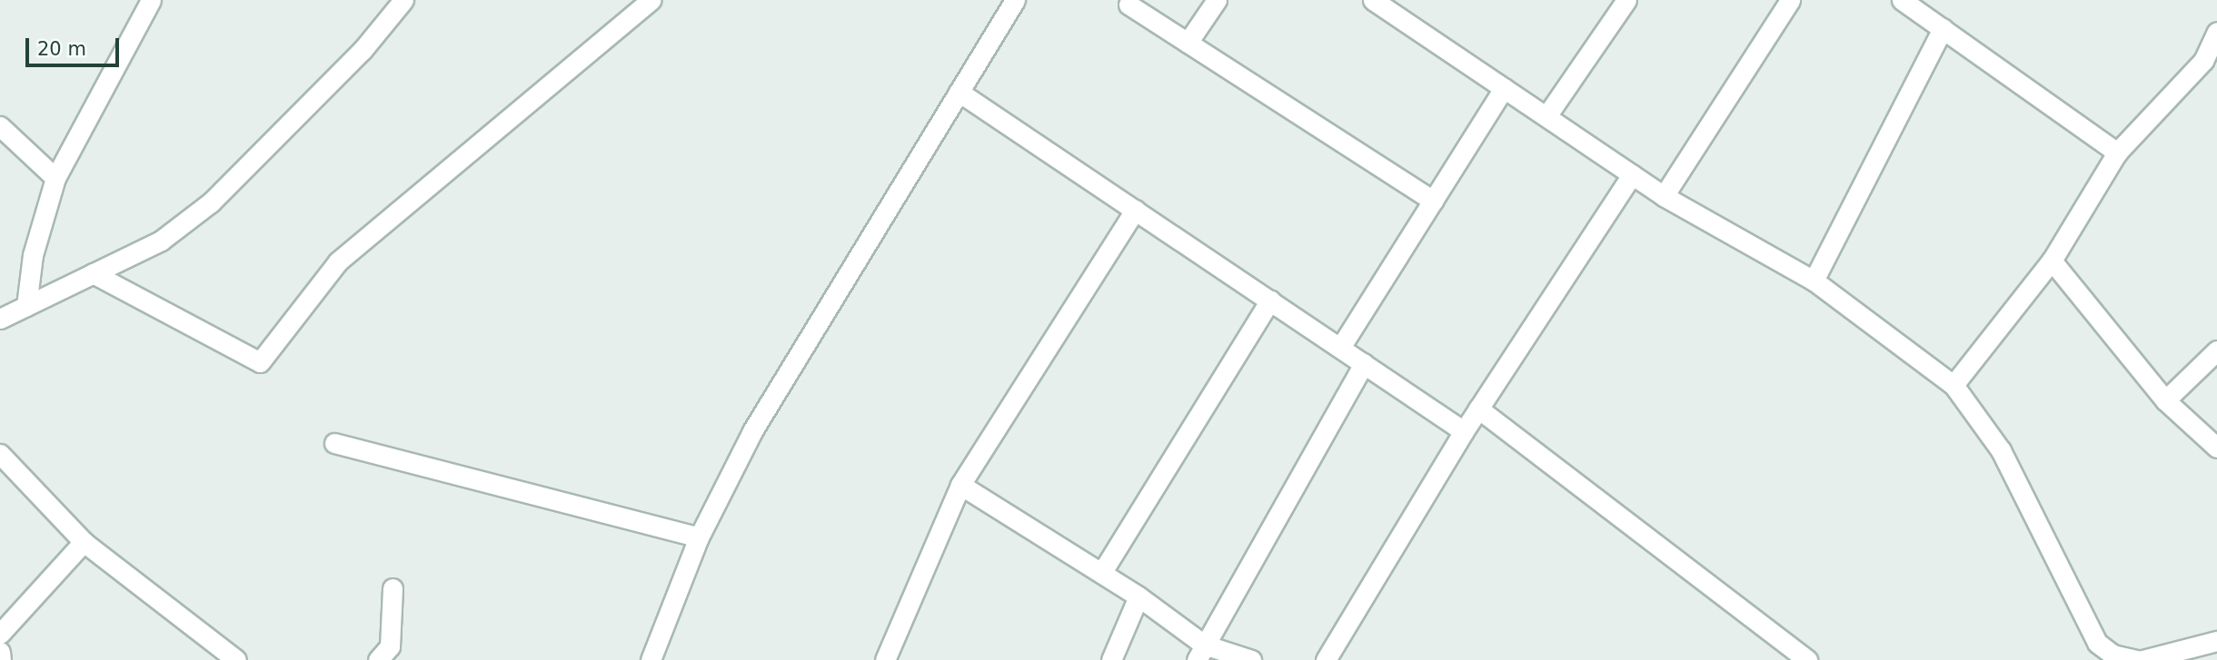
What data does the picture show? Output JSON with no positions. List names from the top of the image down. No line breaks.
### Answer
{"scale_bar":"20 m"}
